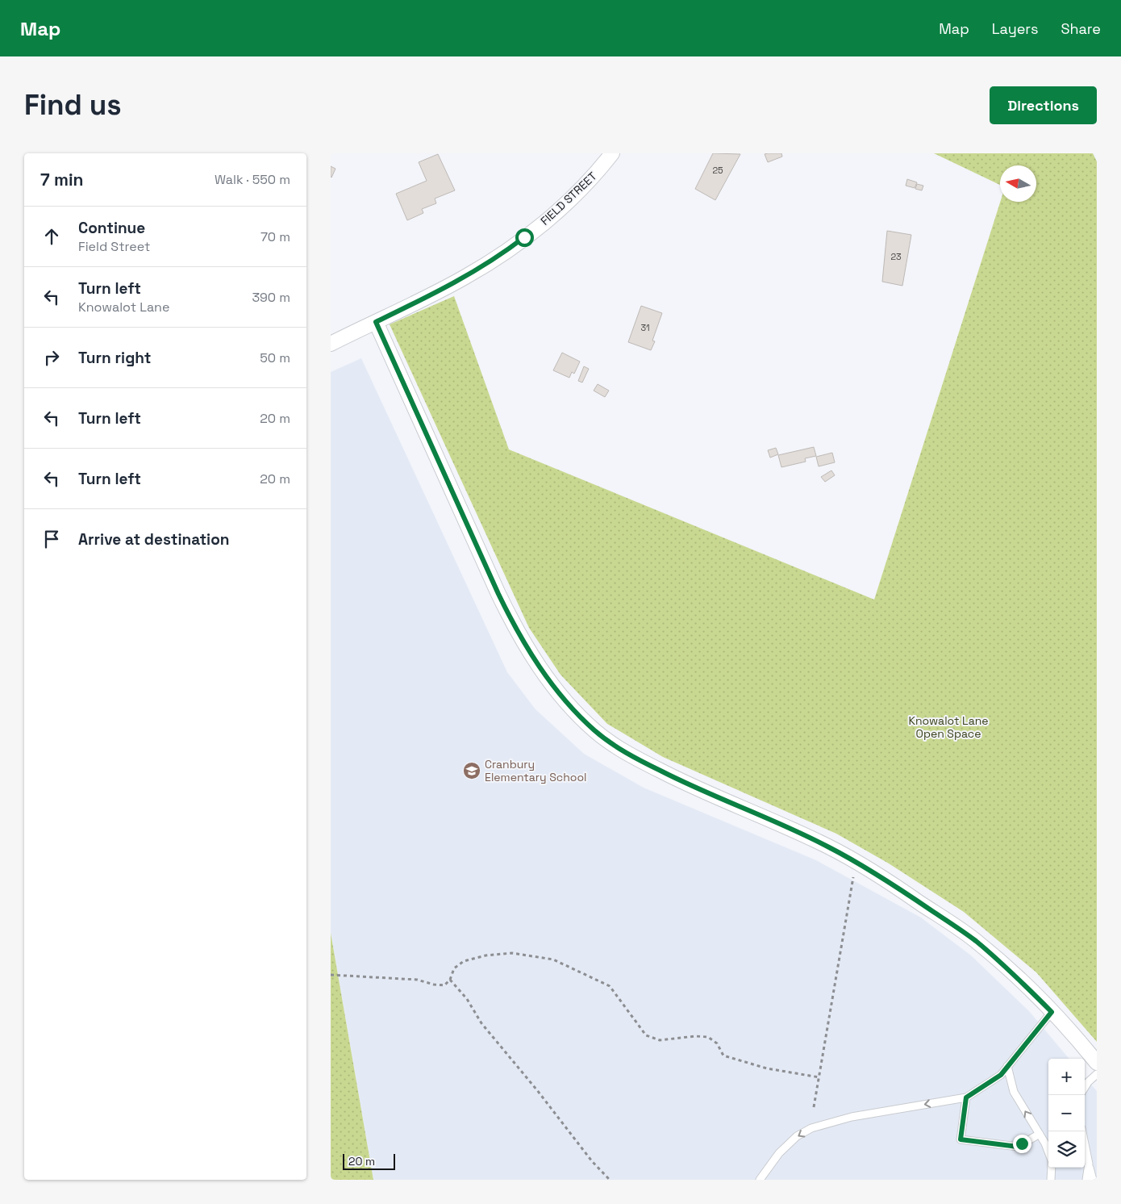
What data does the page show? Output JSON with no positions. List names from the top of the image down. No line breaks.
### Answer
{"streets":{"street":["FIELD STREET"]},"parks":["Knowalot Lane Open Space"],"places":{"school or university":["Cranbury Elementary School"]},"house_numbers":["25","23","31"],"scale_bar":"20 m","north":"left","page":{"header":"Map","nav":["Map","Layers","Share"],"buttons":"Directions","title":"Find us","heading":["7 min","Walk · 550 m"],"list":[["Continue","Field Street","70 m"],["Turn left","Knowalot Lane","390 m"],["Turn right","50 m"],["Turn left","20 m"],["Turn left","20 m"],"Arrive at destination"],"map_buttons":["+","−"],"scale":"20 m"}}
